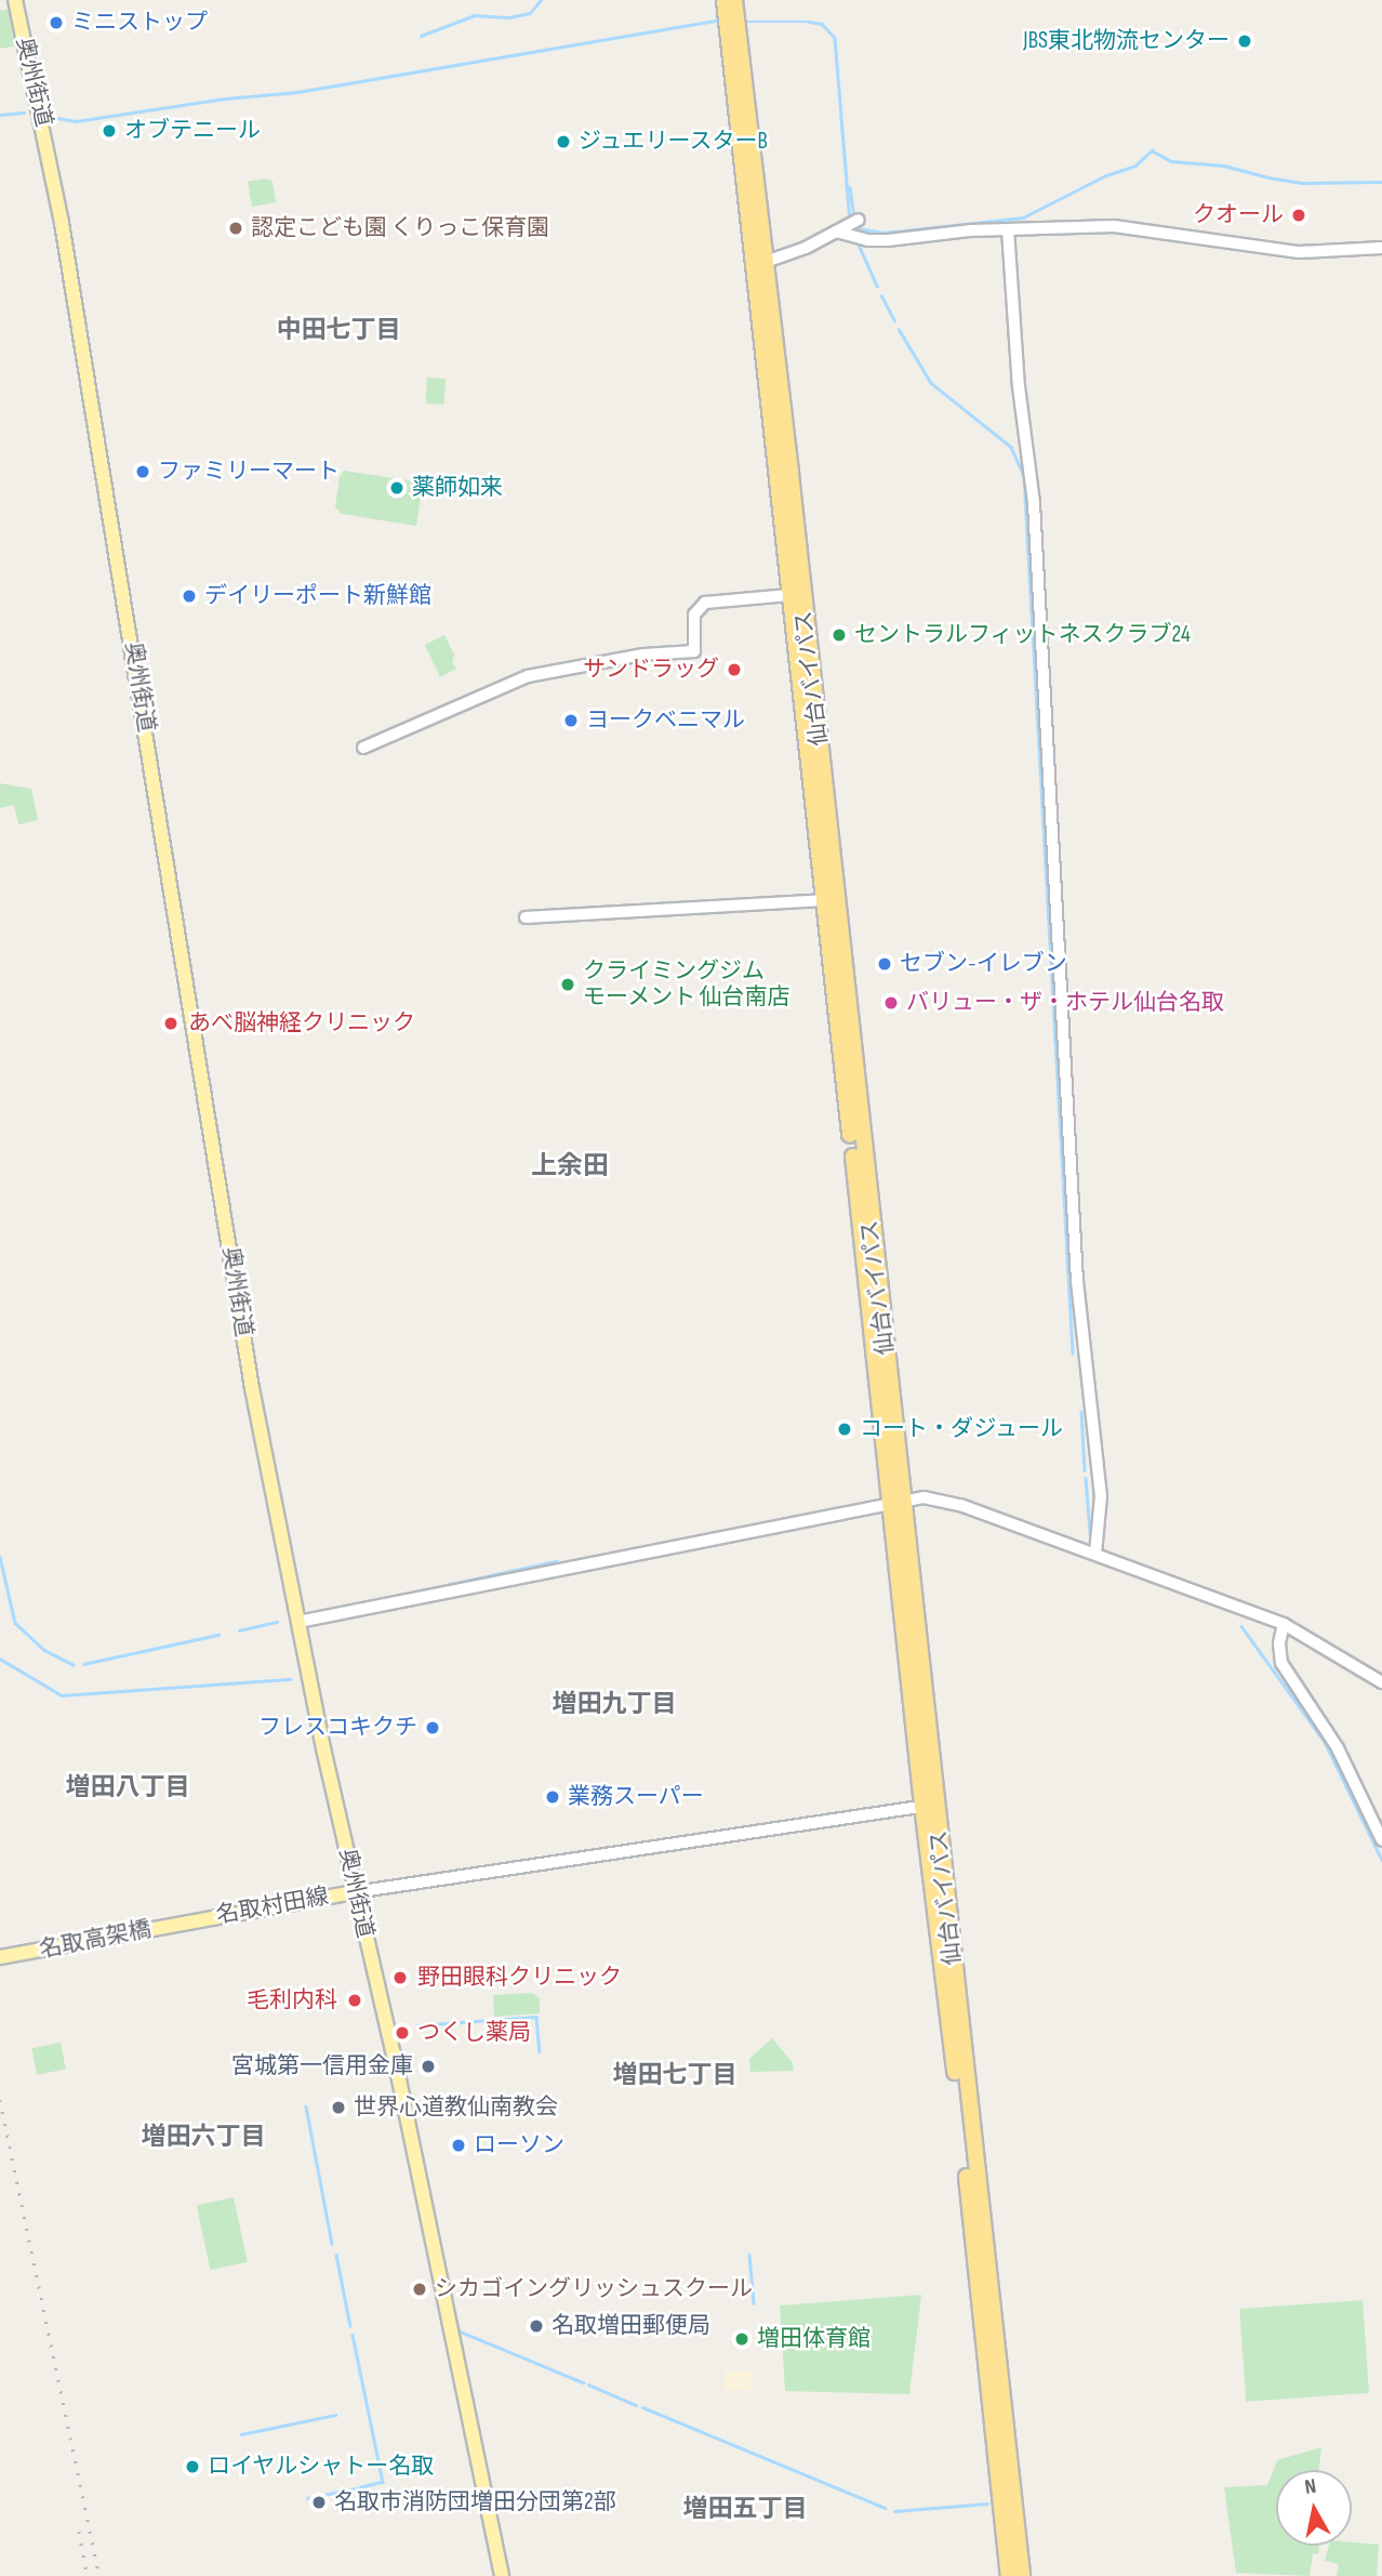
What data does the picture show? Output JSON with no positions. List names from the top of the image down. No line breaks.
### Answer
{"streets":{"highway":["仙台バイパス"],"main road":["奥州街道","名取村田線","名取高架橋"]},"crossings":[["奥州街道","名取村田線"],["名取村田線","名取高架橋"]],"districts":["中田七丁目","上余田","増田九丁目","増田八丁目","増田七丁目","増田六丁目","増田五丁目"],"places":["ミニストップ","JBS東北物流センター","オブテニール","ジュエリースターB","クオール","認定こども園 くりっこ保育園","ファミリーマート","薬師如来","デイリーポート新鮮館","セントラルフィットネスクラブ24","サンドラッグ","ヨークベニマル","セブン-イレブン","クライミングジム モーメント 仙台南店","バリュー・ザ・ホテル仙台名取","あべ脳神経クリニック","コート・ダジュール","フレスコキクチ","業務スーパー","野田眼科クリニック","毛利内科","つくし薬局","宮城第一信用金庫","世界心道教仙南教会","ローソン","シカゴイングリッシュスクール","名取増田郵便局","増田体育館","ロイヤルシャトー名取","名取市消防団増田分団第2部"],"north":"top"}
